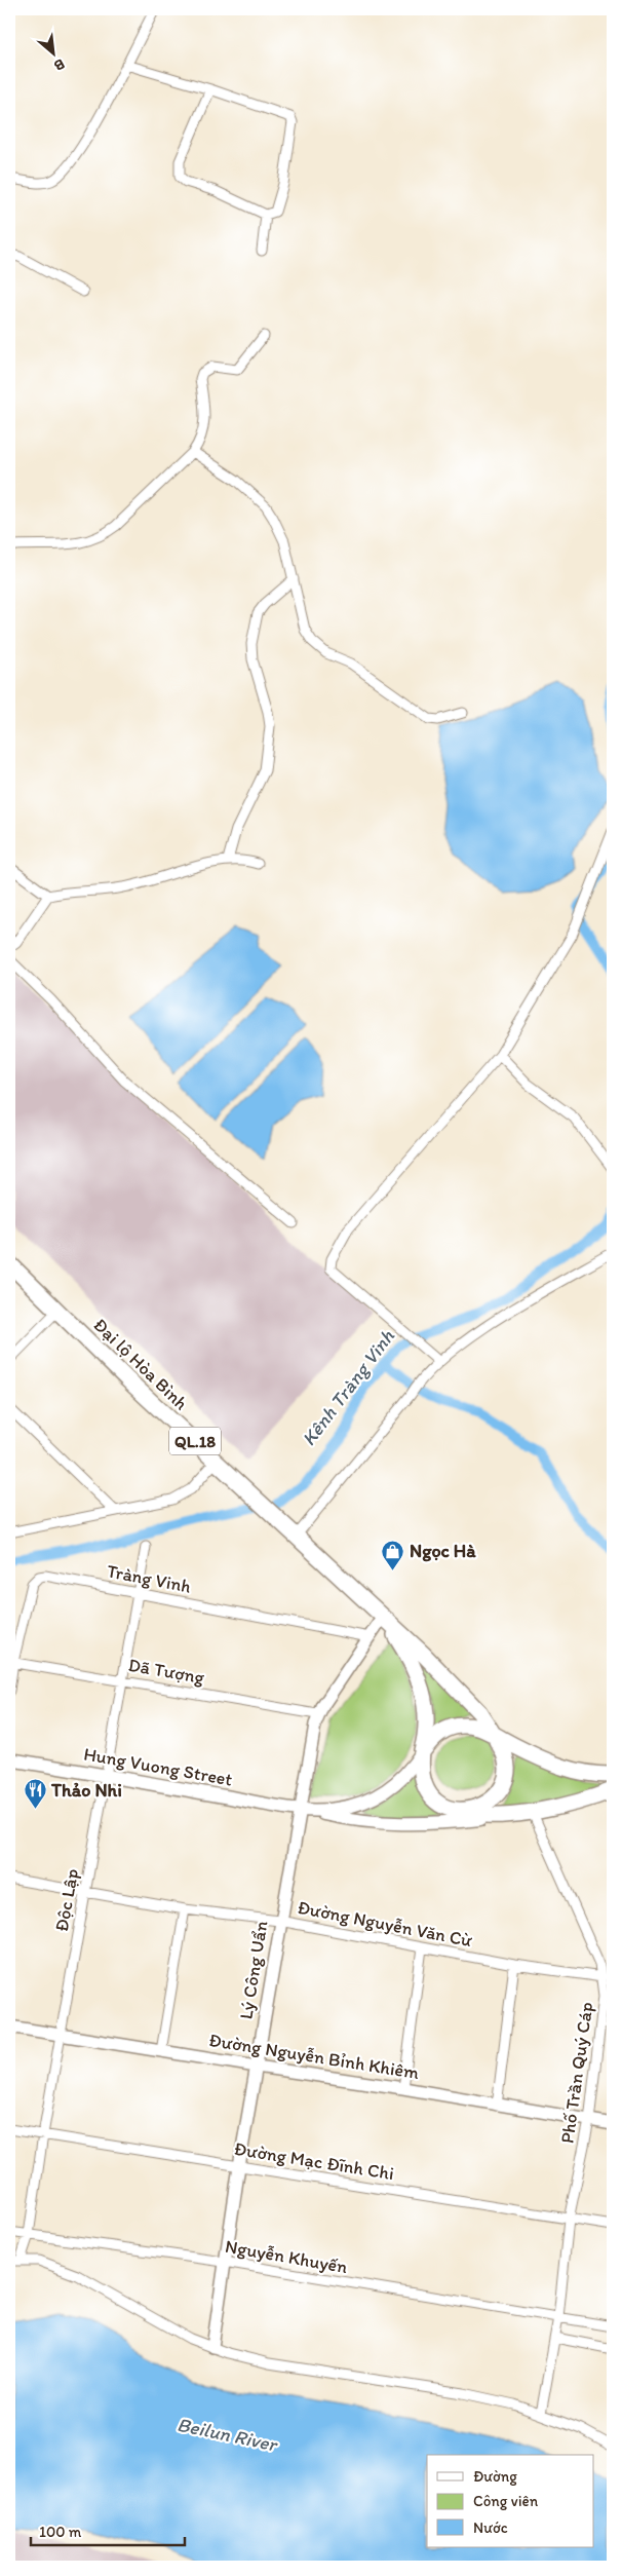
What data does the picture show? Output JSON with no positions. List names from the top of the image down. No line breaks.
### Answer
{"streets":{"highway":["Đại lộ Hòa Bình","QL.18"],"main road":["Hung Vuong Street"],"street":["Tràng Vinh","Dã Tượng","Độc Lập","Đường Nguyễn Văn Cừ","Lý Công Uẩn","Đường Nguyễn Bỉnh Khiêm","Phố Trần Quý Cáp","Đường Mạc Đĩnh Chi","Nguyễn Khuyến"]},"crossings":[["Đại lộ Hòa Bình","Lý Công Uẩn"],["Tràng Vinh","Dã Tượng"],["Tràng Vinh","Độc Lập"],["Tràng Vinh","Lý Công Uẩn"],["Dã Tượng","Độc Lập"],["Dã Tượng","Lý Công Uẩn"],["Hung Vuong Street","Độc Lập"],["Hung Vuong Street","Lý Công Uẩn"],["Độc Lập","Đường Nguyễn Văn Cừ"],["Độc Lập","Đường Nguyễn Bỉnh Khiêm"],["Độc Lập","Đường Mạc Đĩnh Chi"],["Độc Lập","Nguyễn Khuyến"],["Đường Nguyễn Văn Cừ","Lý Công Uẩn"],["Đường Nguyễn Văn Cừ","Phố Trần Quý Cáp"],["Lý Công Uẩn","Đường Nguyễn Bỉnh Khiêm"],["Lý Công Uẩn","Đường Mạc Đĩnh Chi"],["Lý Công Uẩn","Nguyễn Khuyến"],["Đường Nguyễn Bỉnh Khiêm","Phố Trần Quý Cáp"],["Phố Trần Quý Cáp","Đường Mạc Đĩnh Chi"],["Phố Trần Quý Cáp","Nguyễn Khuyến"]],"water":["Kênh Tràng Vinh","Beilun River"],"places":{"shop":["Ngọc Hà"],"restaurant":["Thảo Nhi"]},"legend":["Đường","Công viên","Nước"],"scale_bar":"100 m","north":"bottom right"}
